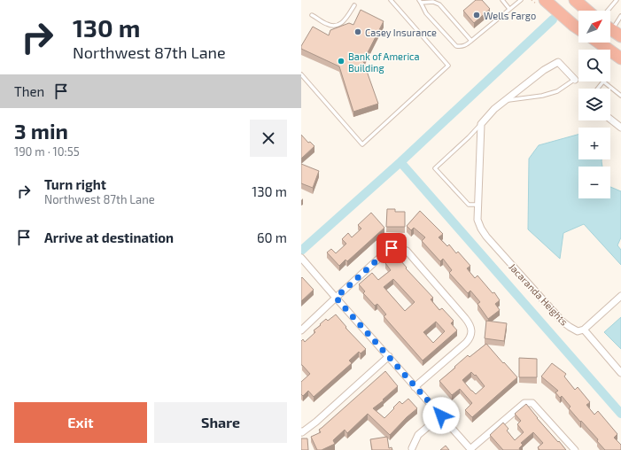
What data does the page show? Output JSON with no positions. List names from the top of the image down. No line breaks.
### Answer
{"streets":{"street":["Jacaranda Heights"]},"places":["Wells Fargo","Casey Insurance","Bank of America Building"],"north":"top right","page":{"turn":["130 m","Northwest 87th Lane"],"map_buttons":["+","−"],"then":"Then","heading":["3 min","190 m · 10:55"],"list":[{"name":"Turn right","note":"Northwest 87th Lane","value":"130 m"},{"name":"Arrive at destination","value":"60 m"}],"buttons":["Exit","Share"]}}
